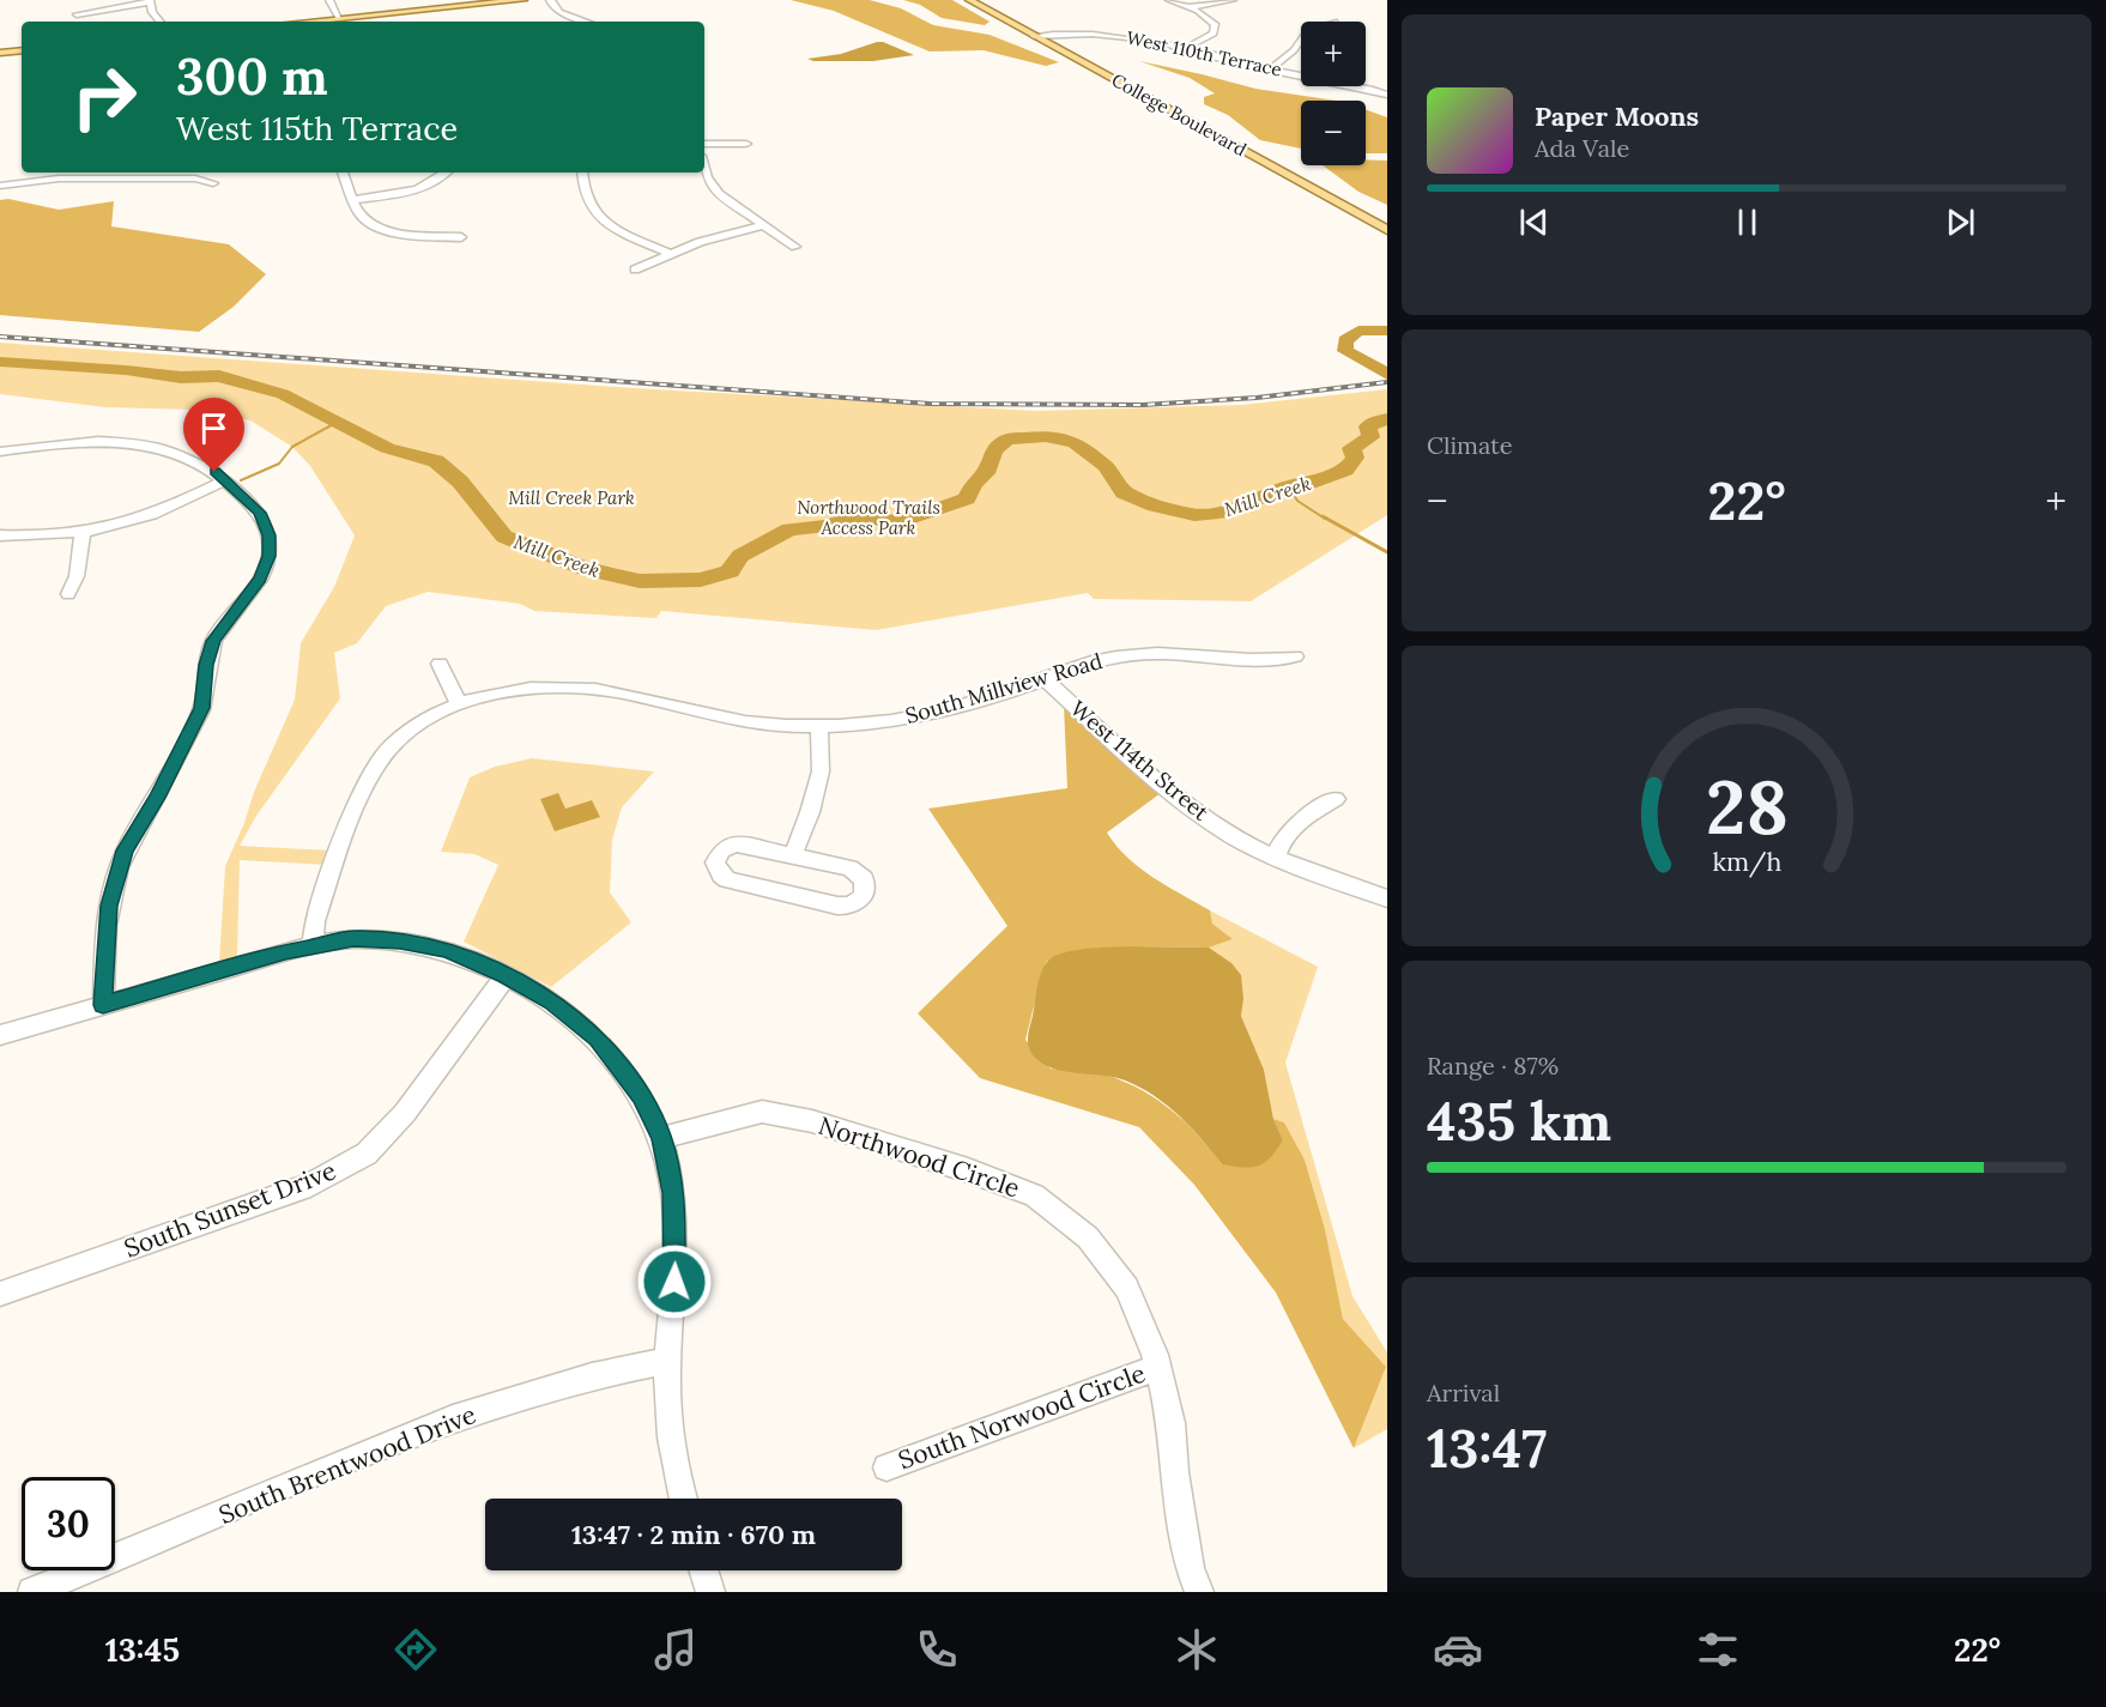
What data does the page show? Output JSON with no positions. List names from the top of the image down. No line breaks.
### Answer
{"streets":{"main road":["College Boulevard"],"street":["West 110th Terrace","South Millview Road","West 114th Street","Northwood Circle","South Sunset Drive","South Norwood Circle","South Brentwood Drive"]},"crossings":[["West 110th Terrace","College Boulevard"],["South Millview Road","West 114th Street"],["Northwood Circle","South Norwood Circle"]],"water":["Mill Creek"],"parks":["Mill Creek Park","Northwood Trails Access Park"],"page":{"map_buttons":["+","−"],"turn":["300 m","West 115th Terrace"],"song":["Paper Moons","Ada Vale"],"tile":["Climate",["Range · 87%","435 km"],["Arrival","13:47"]],"heat":["−","22°","+"],"limit":"30","trip":"13:47 · 2 min · 670 m","tabs":["13:45","22°"],"gauge":["28","km/h"]}}
